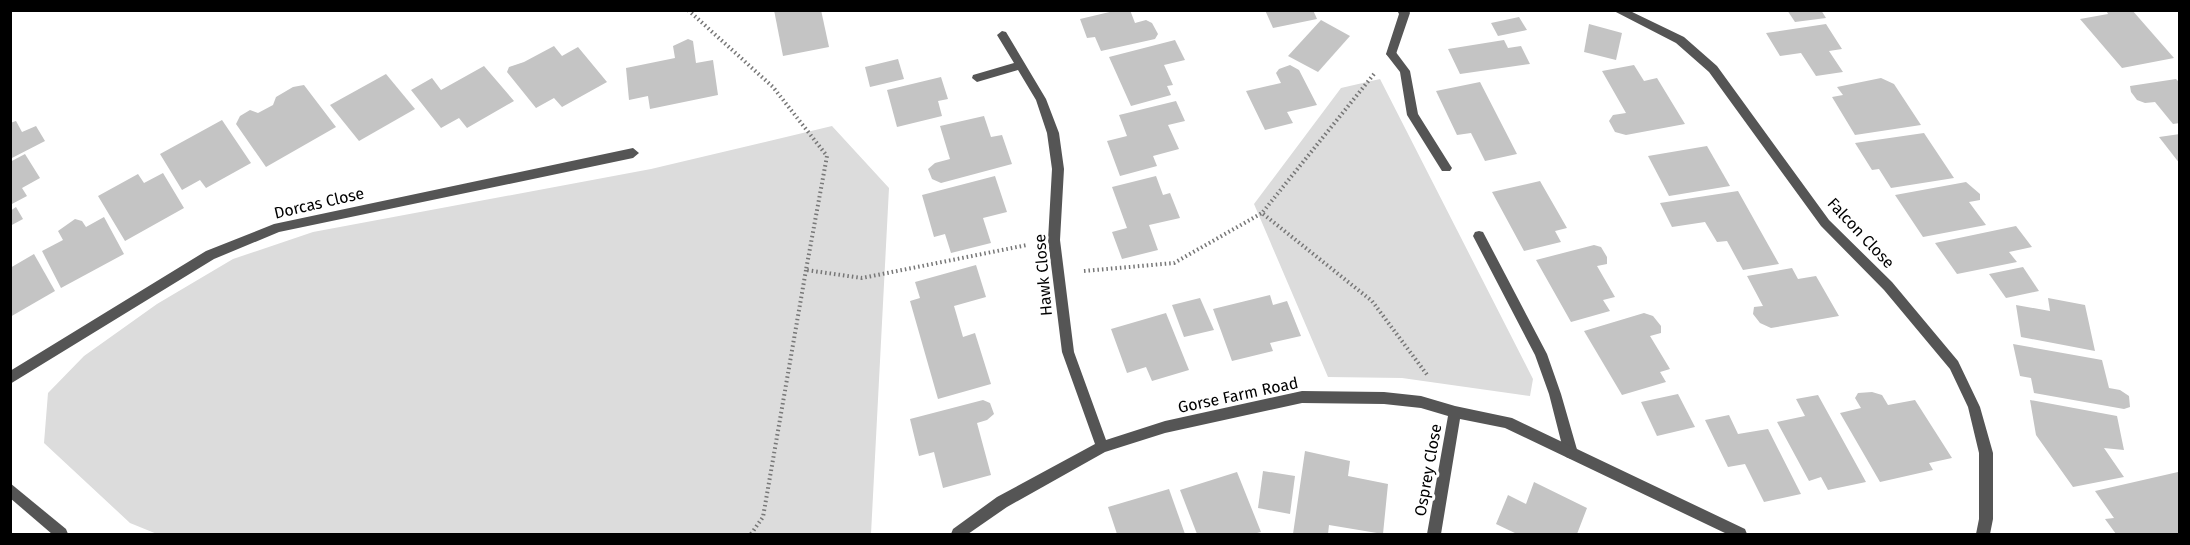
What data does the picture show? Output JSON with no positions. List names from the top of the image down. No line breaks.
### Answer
{"streets":{"street":["Dorcas Close","Falcon Close","Hawk Close","Gorse Farm Road","Osprey Close"]},"crossings":[["Hawk Close","Gorse Farm Road"],["Gorse Farm Road","Osprey Close"]]}
